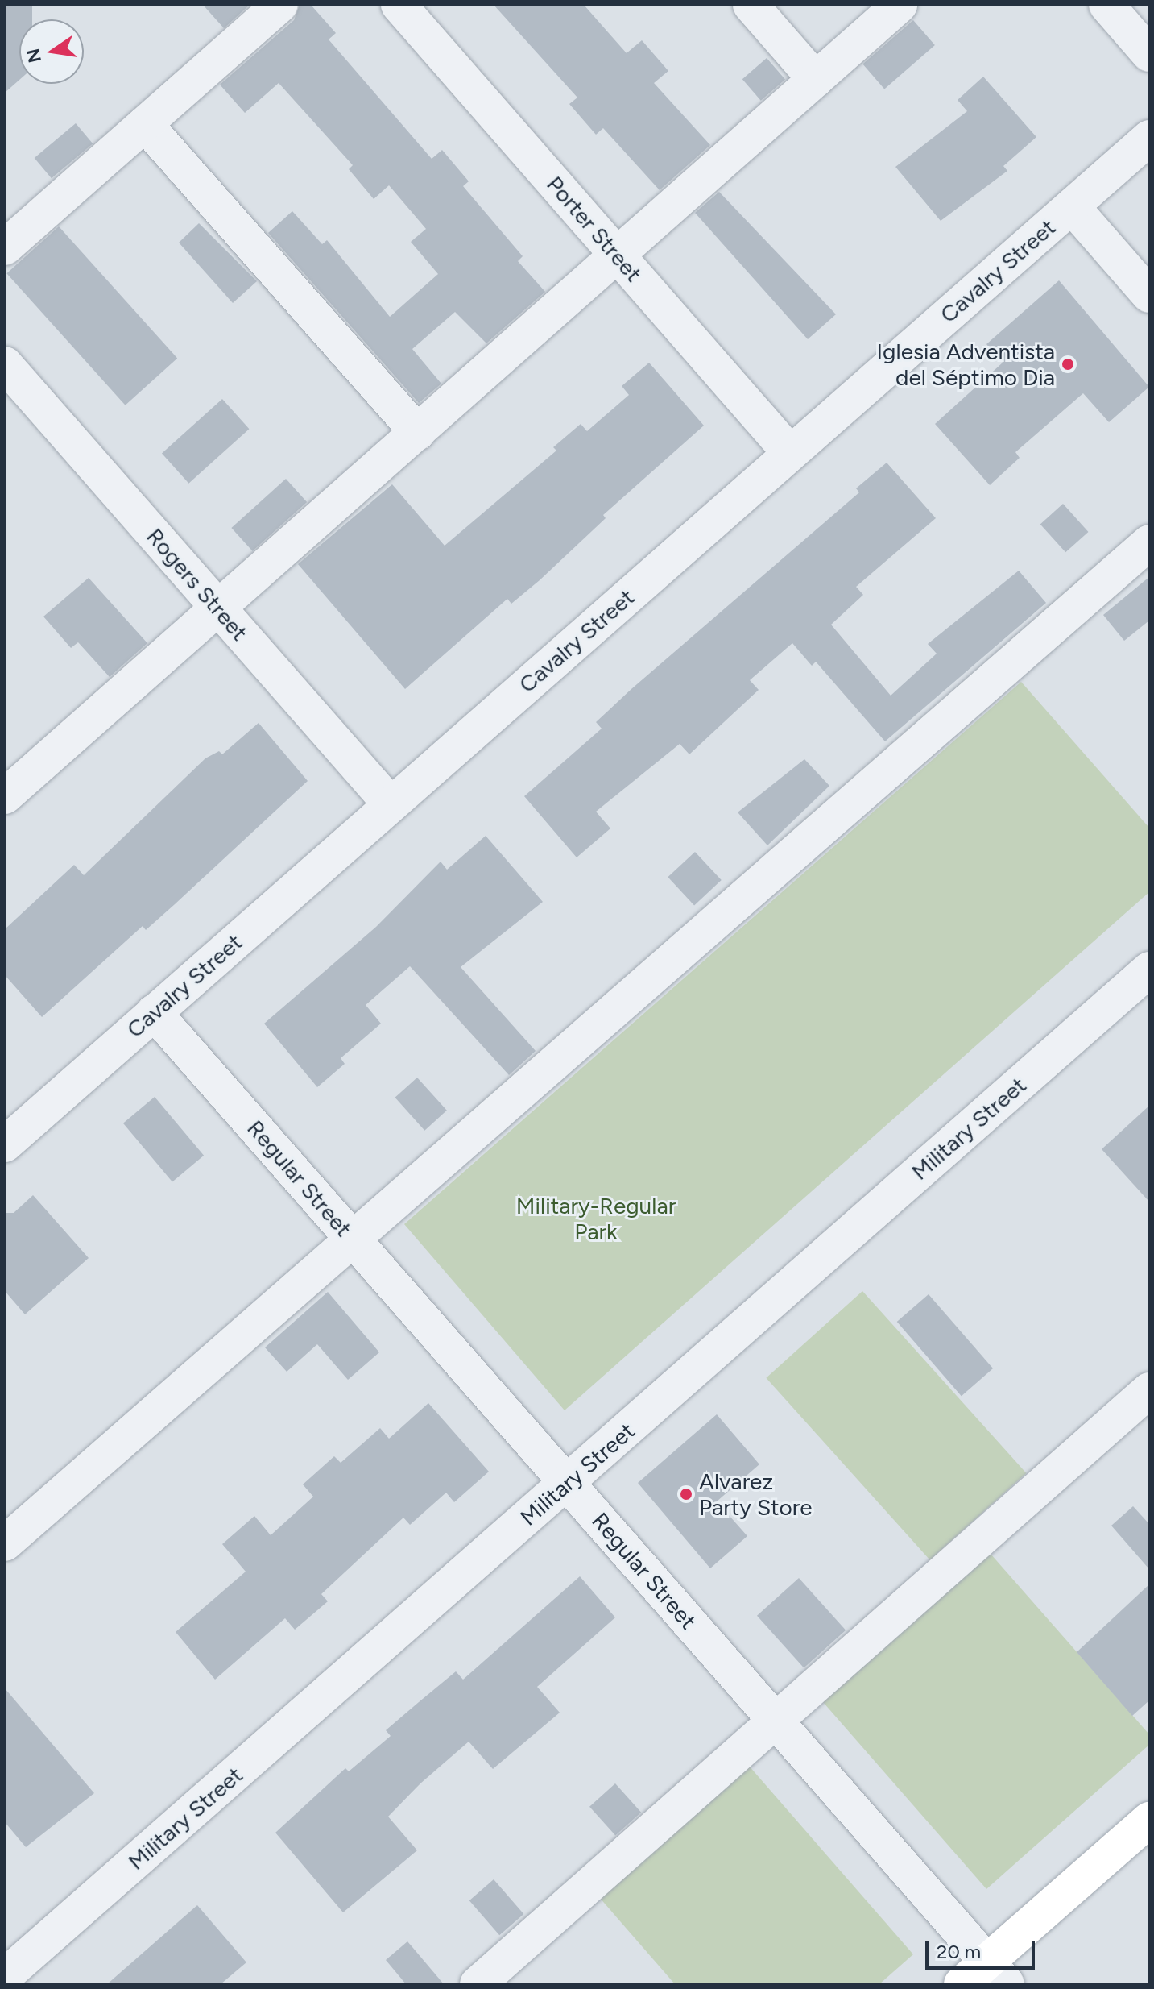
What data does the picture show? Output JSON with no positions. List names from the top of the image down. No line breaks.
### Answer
{"streets":{"street":["Porter Street","Cavalry Street","Rogers Street","Military Street","Regular Street"]},"crossings":[["Porter Street","Cavalry Street"],["Cavalry Street","Rogers Street"],["Cavalry Street","Regular Street"],["Military Street","Regular Street"]],"parks":["Military-Regular Park"],"places":["Iglesia Adventista del Séptimo Dia","Alvarez Party Store"],"scale_bar":"20 m","north":"left"}
